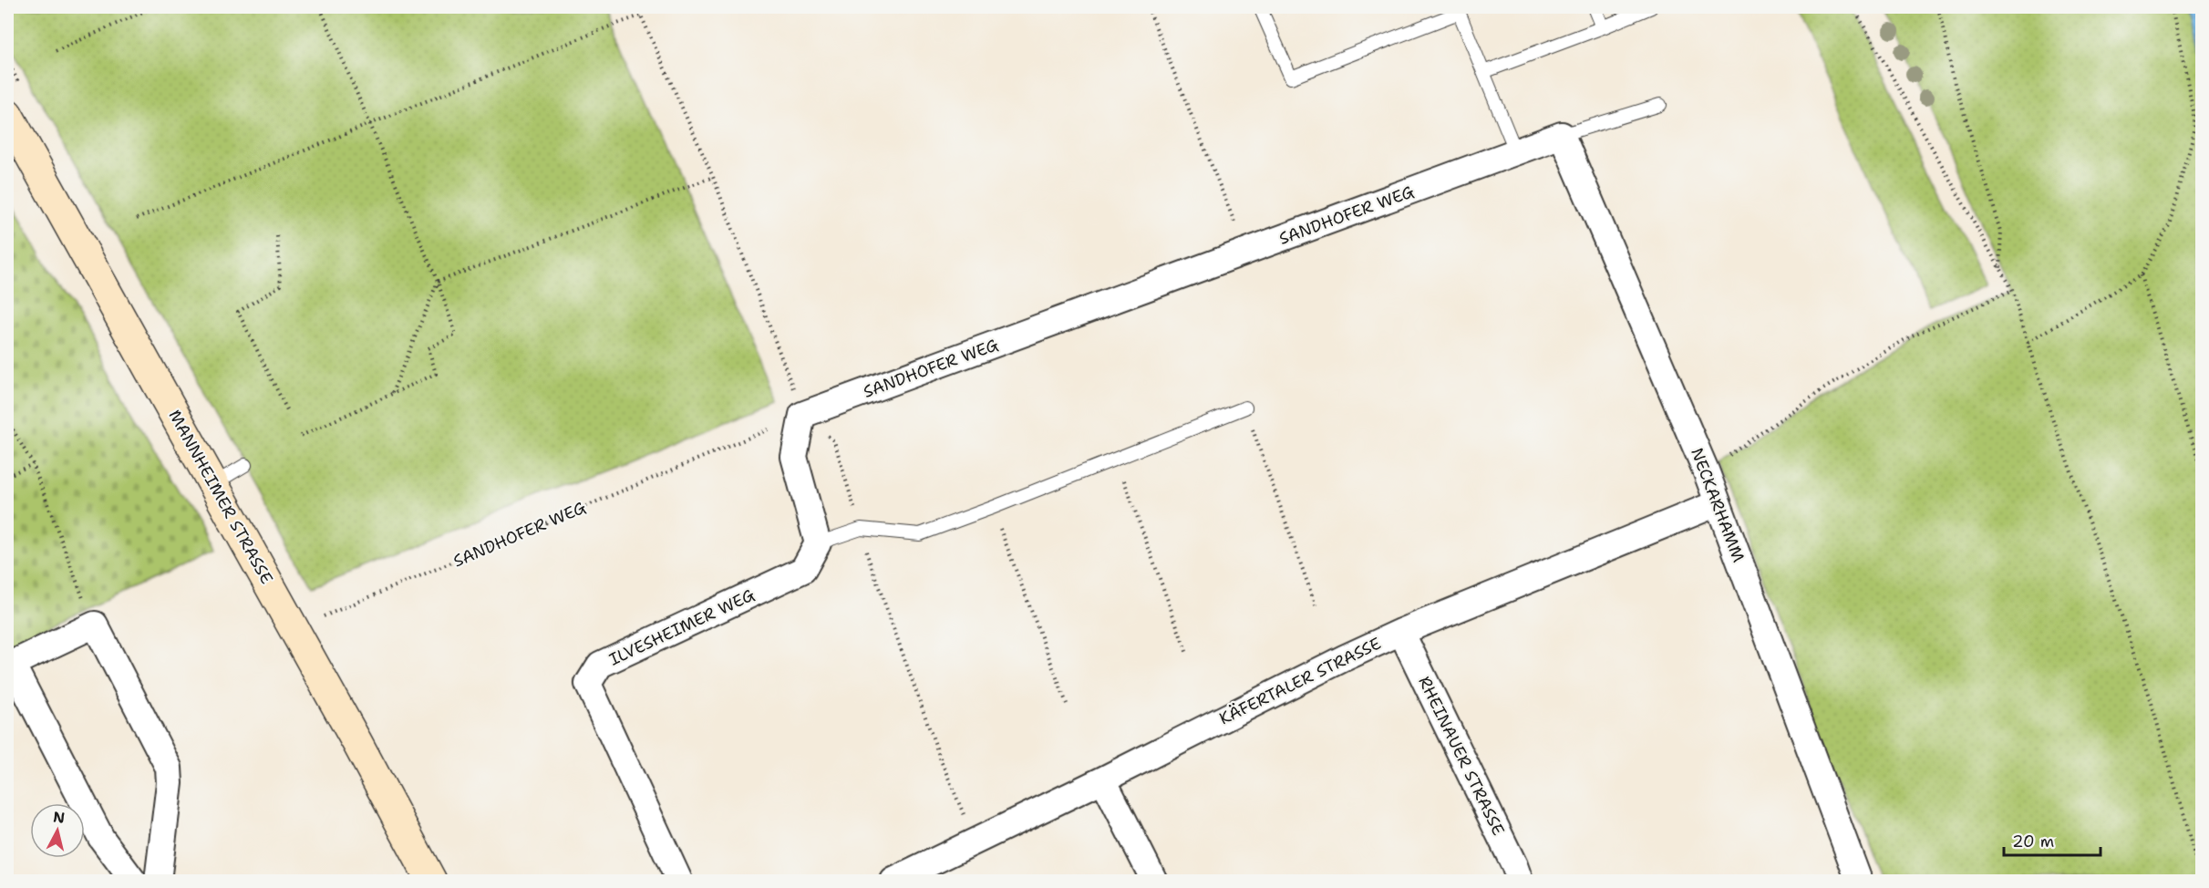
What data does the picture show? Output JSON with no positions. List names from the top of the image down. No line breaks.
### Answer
{"streets":{"street":["SANDHOFER WEG","MANNHEIMER STRASSE","NECKARHAMM","ILVESHEIMER WEG","KÄFERTALER STRASSE","RHEINAUER STRASSE"]},"crossings":[["SANDHOFER WEG","NECKARHAMM"],["NECKARHAMM","KÄFERTALER STRASSE"],["KÄFERTALER STRASSE","RHEINAUER STRASSE"]],"scale_bar":"20 m","north":"top"}
